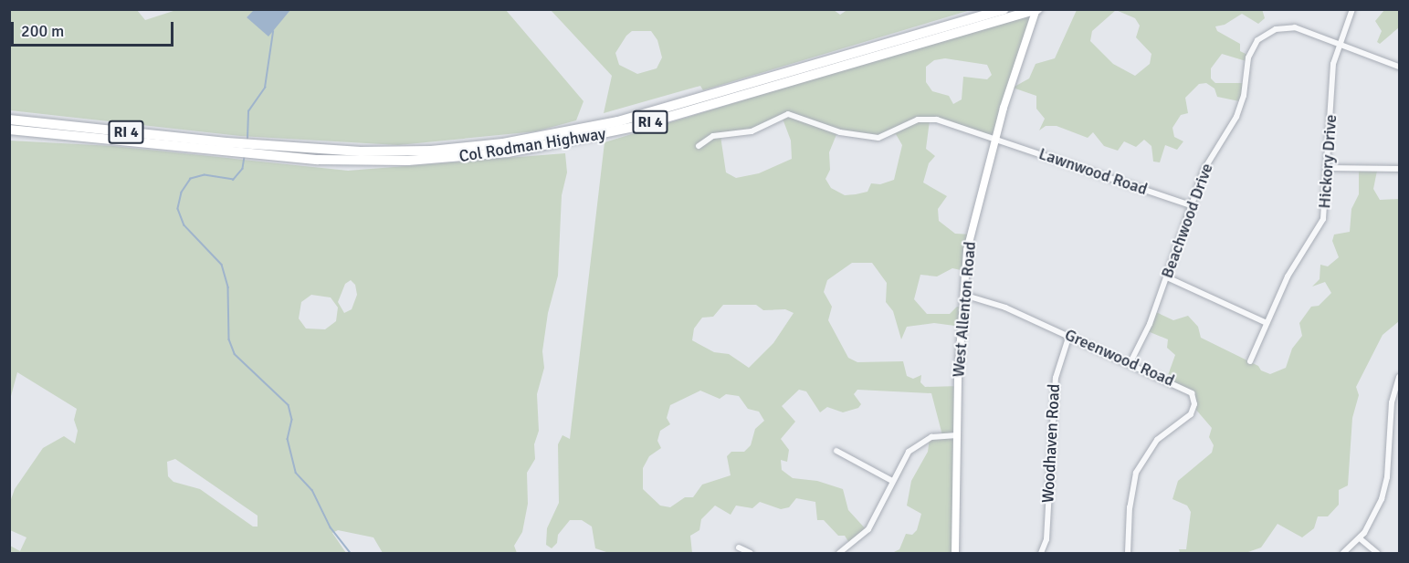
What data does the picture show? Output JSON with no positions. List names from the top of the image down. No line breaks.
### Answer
{"streets":{"highway":["RI 4","Col Rodman Highway"],"street":["Hickory Drive","Lawnwood Road","Beachwood Drive","West Allenton Road","Greenwood Road","Woodhaven Road"]},"crossings":[["Col Rodman Highway","West Allenton Road"],["Hickory Drive","Beachwood Drive"],["Lawnwood Road","Beachwood Drive"],["Lawnwood Road","West Allenton Road"],["Beachwood Drive","Greenwood Road"],["West Allenton Road","Greenwood Road"],["Greenwood Road","Woodhaven Road"]],"scale_bar":"200 m"}
